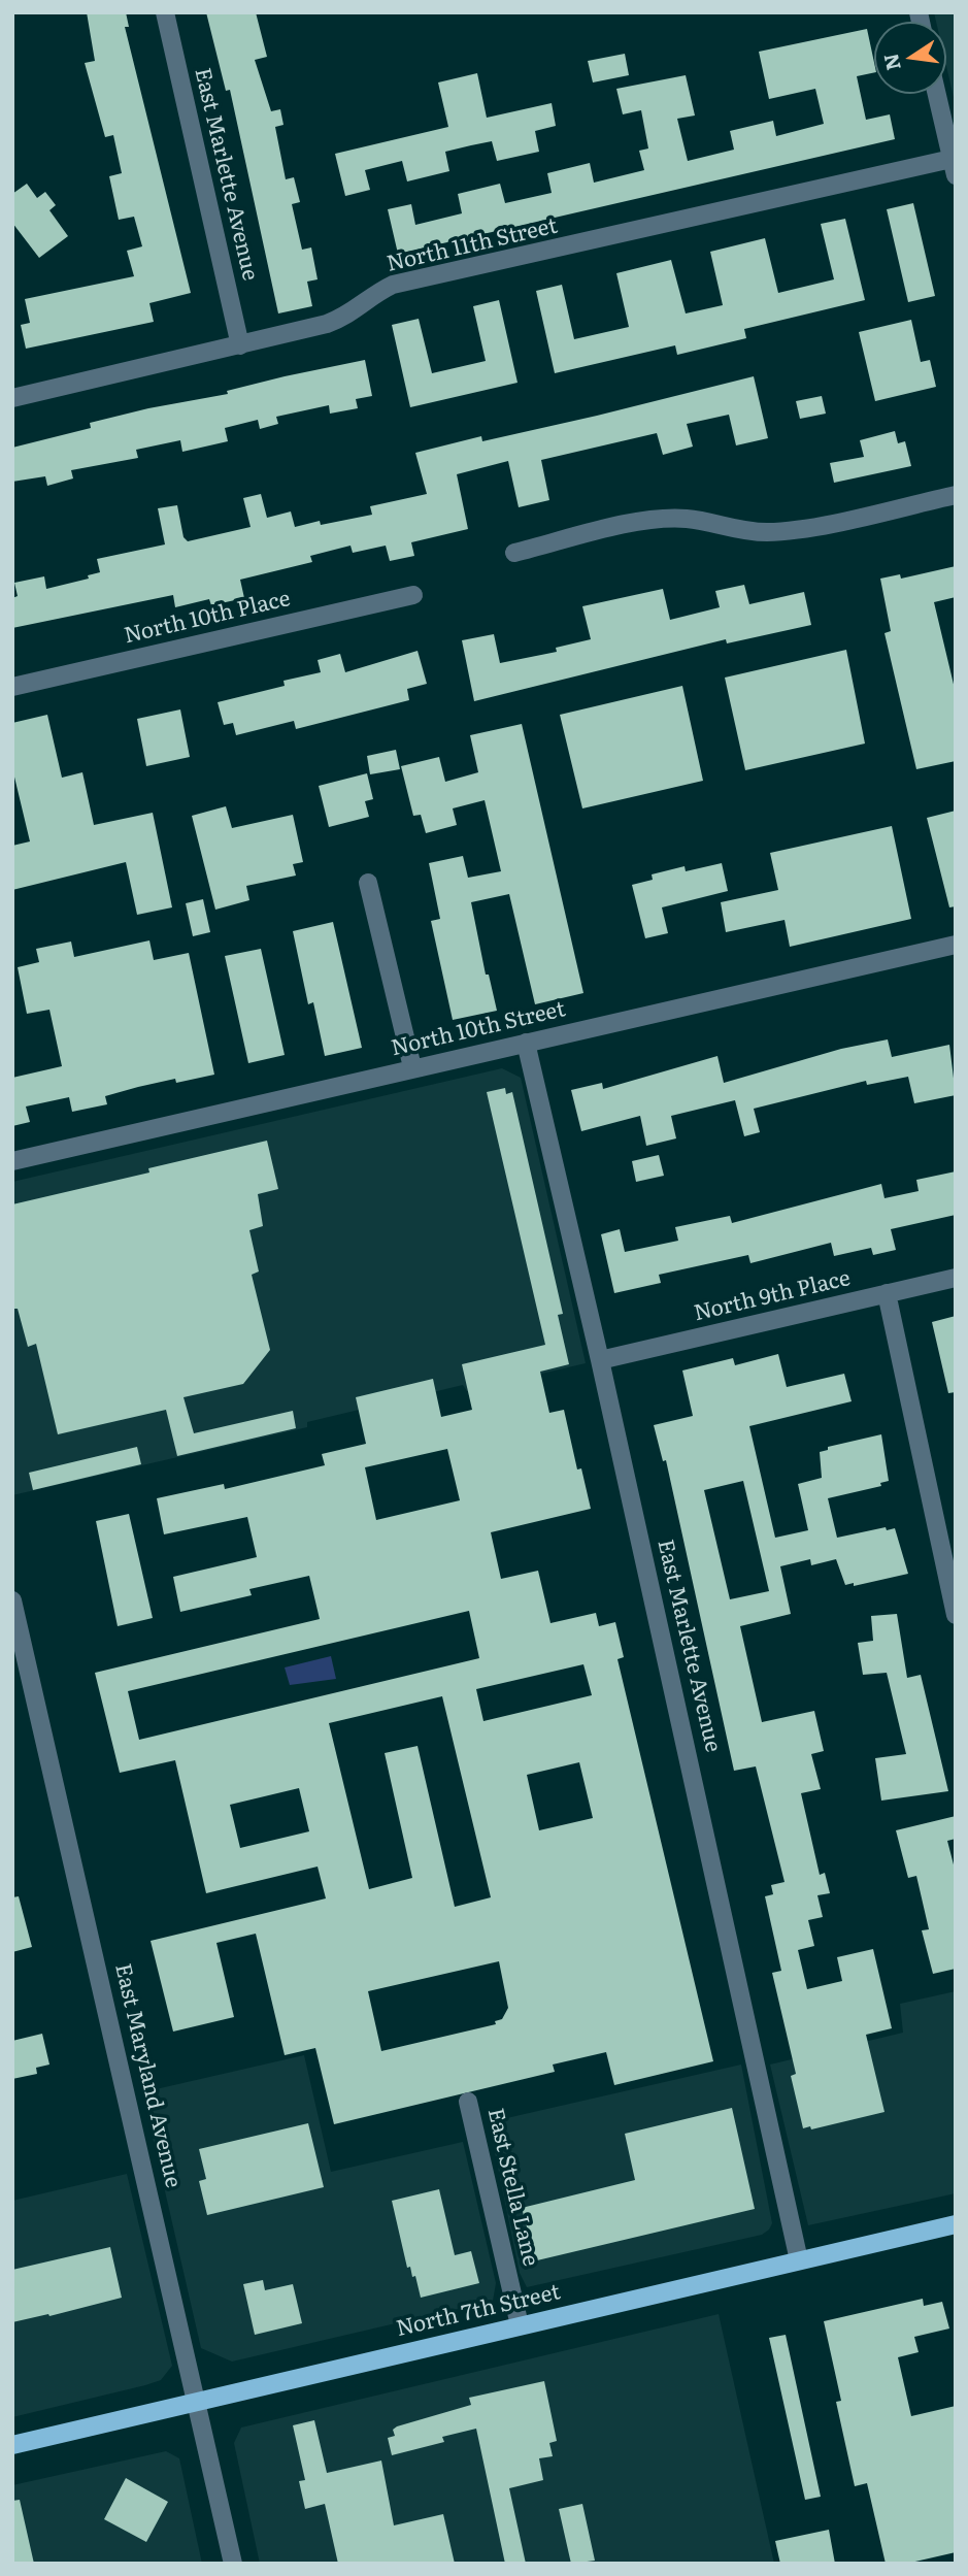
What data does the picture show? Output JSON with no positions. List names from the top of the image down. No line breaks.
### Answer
{"streets":{"main road":["North 7th Street"],"street":["East Marlette Avenue","North 11th Street","North 10th Place","North 10th Street","North 9th Place","East Maryland Avenue","East Stella Lane"]},"crossings":[["East Marlette Avenue","North 11th Street"],["East Marlette Avenue","North 10th Street"],["East Marlette Avenue","North 9th Place"],["East Marlette Avenue","North 7th Street"],["East Maryland Avenue","North 7th Street"],["East Stella Lane","North 7th Street"]],"north":"left"}
